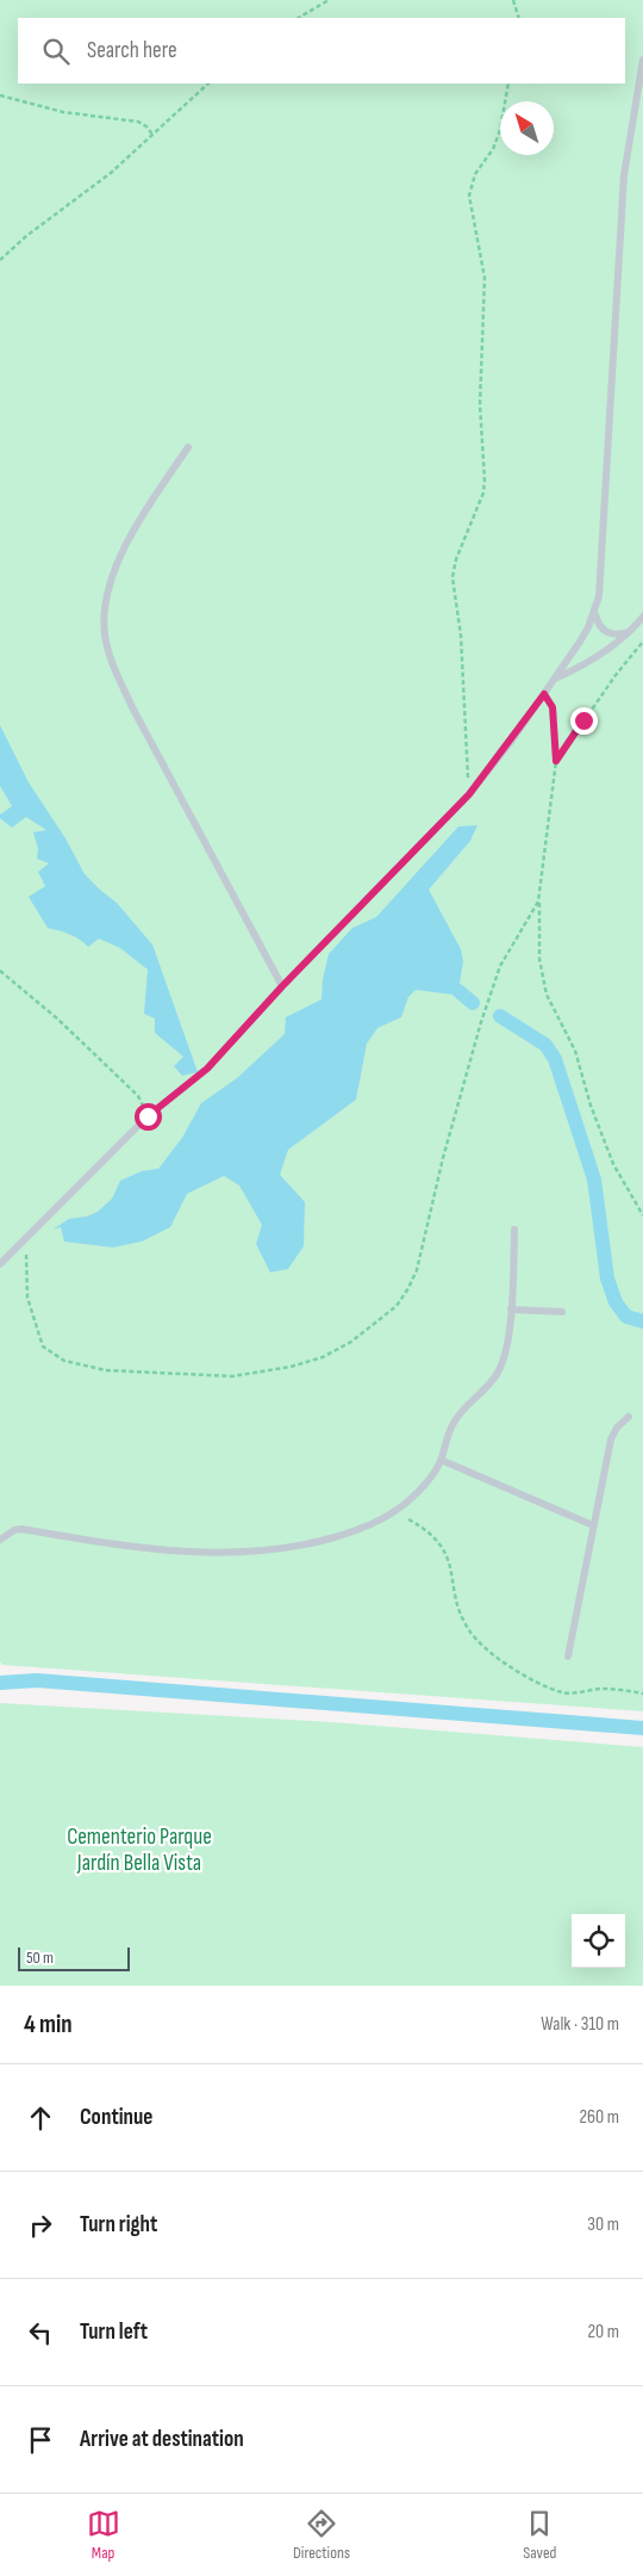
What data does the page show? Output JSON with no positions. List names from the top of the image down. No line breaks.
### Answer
{"parks":["Cementerio Parque Jardín Bella Vista"],"scale_bar":"50 m","north":"top left","page":{"search":"Search here","scale":"50 m","heading":["4 min","Walk · 310 m"],"list":[["Continue","260 m"],["Turn right","30 m"],["Turn left","20 m"],"Arrive at destination"],"nav":["Map","Directions","Saved"]}}
